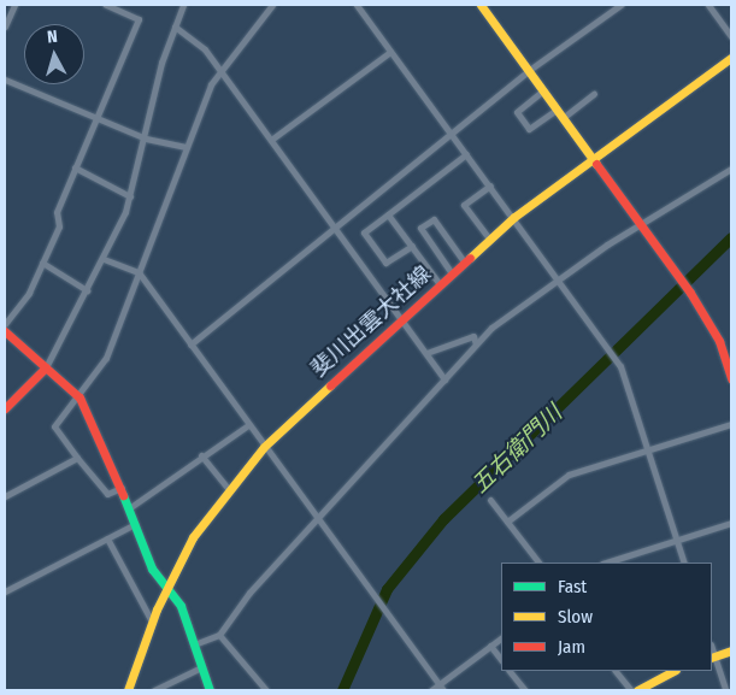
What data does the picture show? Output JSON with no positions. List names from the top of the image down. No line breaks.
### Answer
{"streets":{"street":["斐川出雲大社線"]},"water":["五右衛門川"],"legend":["Fast","Slow","Jam"],"north":"top"}
